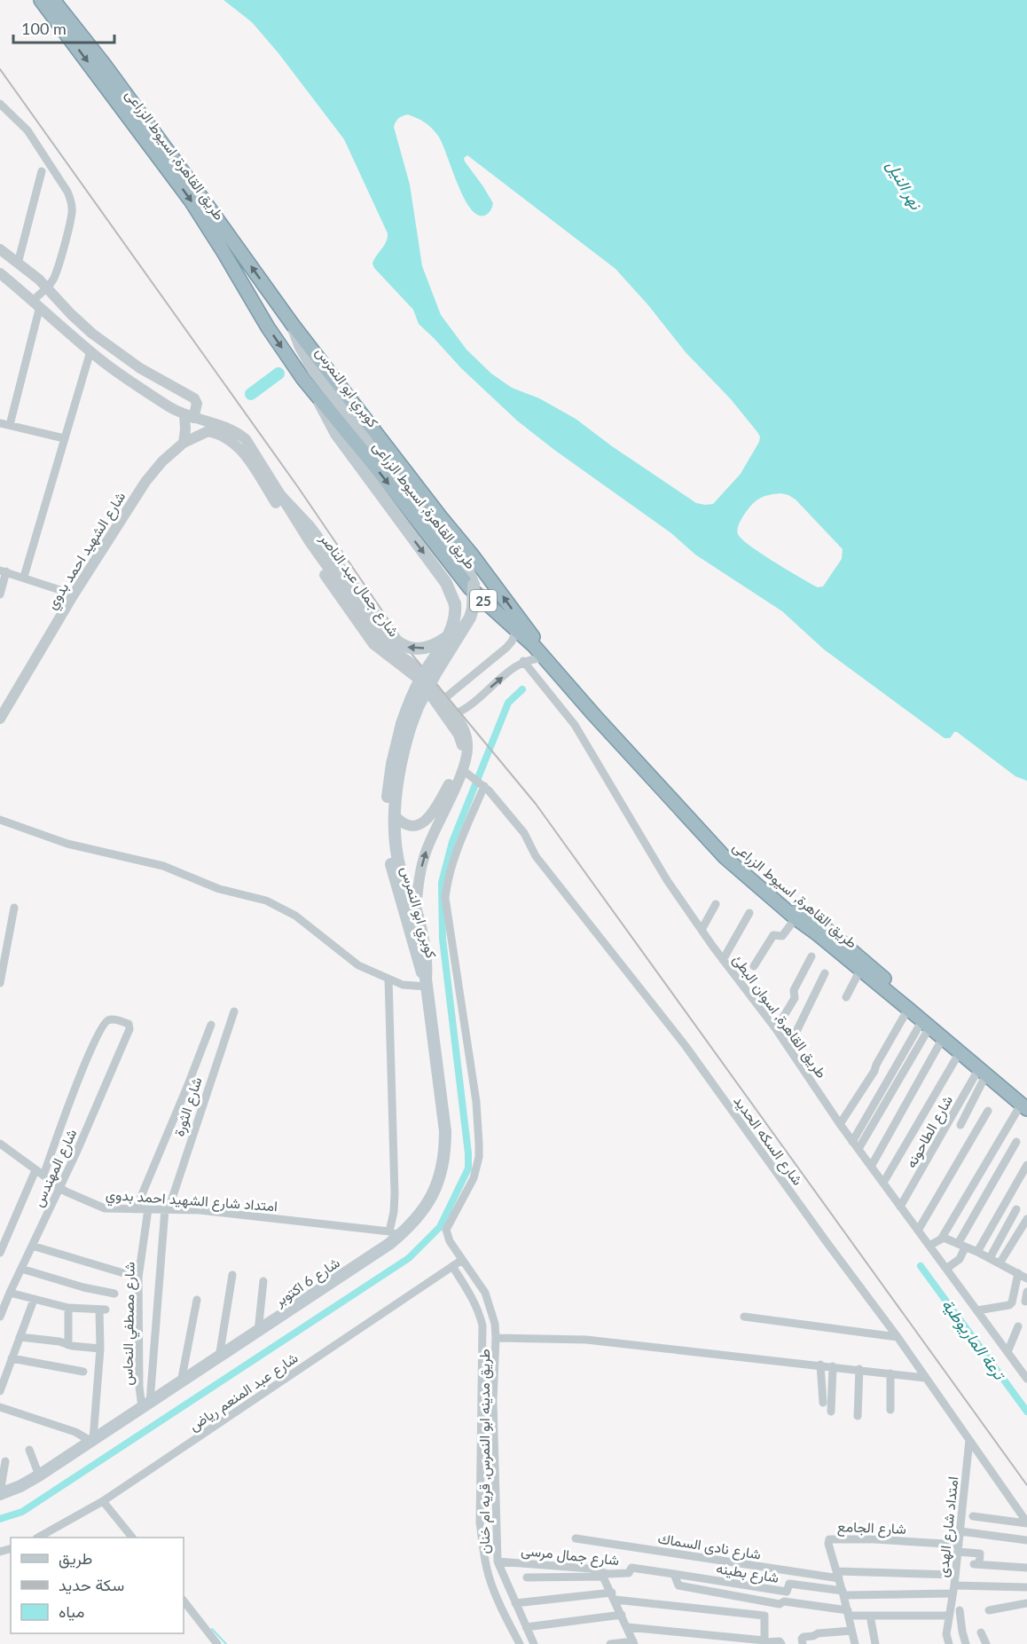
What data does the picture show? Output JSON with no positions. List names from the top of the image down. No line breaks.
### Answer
{"streets":{"highway":["طريق القاهرة, اسيوط الزراعى","25"],"main road":["كوبري ابو النمرس","شارع 6 اكتوبر"],"street":["شارع الشهيد احمد بدوي","شارع جمال عبد الناصر","طريق القاهرة, اسوان البطئ","شارع الثورة","شارع الطاحونه","شارع السكه الحديد","شارع المهندس","امتداد شارع الشهيد احمد بدوي","شارع مصطفي النحاس","شارع عبد المنعم رياض","طريق مدينه ابو النمرس, قريه ام خنان","شارع الجامع","امتداد شارع الهدى","شارع نادى السماك","شارع جمال مرسى","شارع بطينه"]},"crossings":[["طريق القاهرة, اسيوط الزراعى","كوبري ابو النمرس"],["طريق القاهرة, اسيوط الزراعى","شارع الطاحونه"],["كوبري ابو النمرس","شارع جمال عبد الناصر"],["كوبري ابو النمرس","شارع 6 اكتوبر"],["شارع الشهيد احمد بدوي","شارع جمال عبد الناصر"],["شارع جمال عبد الناصر","شارع السكه الحديد"],["طريق القاهرة, اسوان البطئ","شارع الطاحونه"],["شارع الثورة","امتداد شارع الشهيد احمد بدوي"],["شارع الثورة","شارع 6 اكتوبر"],["شارع الثورة","شارع مصطفي النحاس"],["شارع السكه الحديد","طريق مدينه ابو النمرس, قريه ام خنان"],["شارع السكه الحديد","امتداد شارع الهدى"],["شارع المهندس","امتداد شارع الشهيد احمد بدوي"],["امتداد شارع الشهيد احمد بدوي","شارع 6 اكتوبر"],["امتداد شارع الشهيد احمد بدوي","شارع مصطفي النحاس"],["شارع 6 اكتوبر","شارع مصطفي النحاس"],["شارع عبد المنعم رياض","طريق مدينه ابو النمرس, قريه ام خنان"],["طريق مدينه ابو النمرس, قريه ام خنان","شارع جمال مرسى"],["شارع الجامع","امتداد شارع الهدى"],["شارع الجامع","شارع نادى السماك"],["شارع الجامع","شارع جمال مرسى"],["شارع الجامع","شارع بطينه"],["امتداد شارع الهدى","شارع نادى السماك"],["شارع جمال مرسى","شارع بطينه"]],"water":["نهر النيل","ترعة الماريوطية"],"legend":["طريق","سكة حديد","مياه"],"scale_bar":"100 m"}
